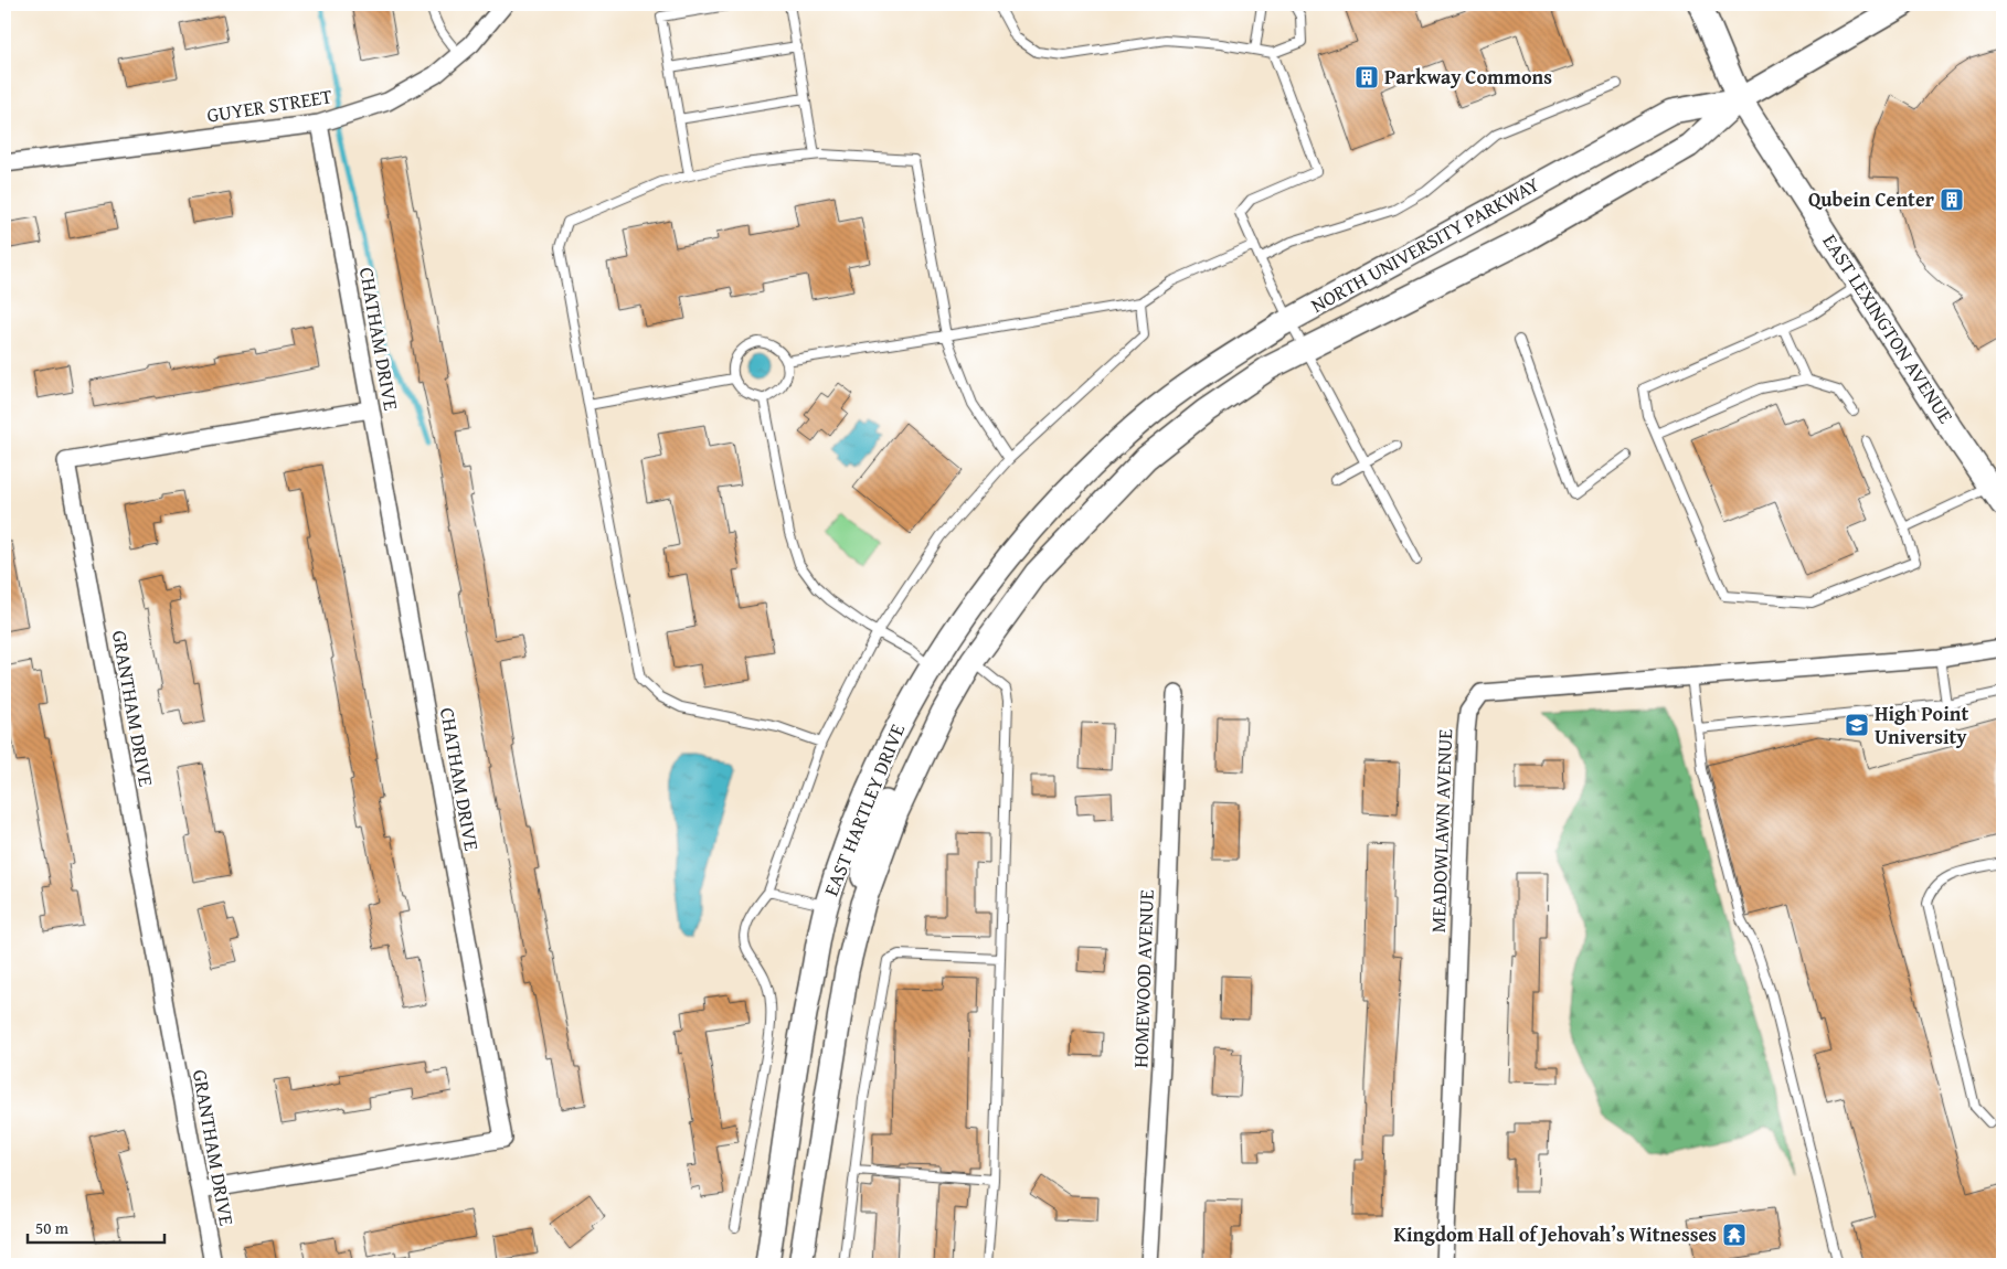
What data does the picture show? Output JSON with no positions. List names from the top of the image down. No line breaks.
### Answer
{"streets":{"main road":["NORTH UNIVERSITY PARKWAY","EAST LEXINGTON AVENUE","EAST HARTLEY DRIVE"],"street":["GUYER STREET","CHATHAM DRIVE","GRANTHAM DRIVE","MEADOWLAWN AVENUE","HOMEWOOD AVENUE"]},"crossings":[["GUYER STREET","CHATHAM DRIVE"],["NORTH UNIVERSITY PARKWAY","EAST LEXINGTON AVENUE"],["NORTH UNIVERSITY PARKWAY","EAST HARTLEY DRIVE"],["CHATHAM DRIVE","GRANTHAM DRIVE"]],"places":{"building":["Parkway Commons","Qubein Center"],"school or university":["High Point University"],"temple":["Kingdom Hall of Jehovah’s Witnesses"]},"scale_bar":"50 m"}
